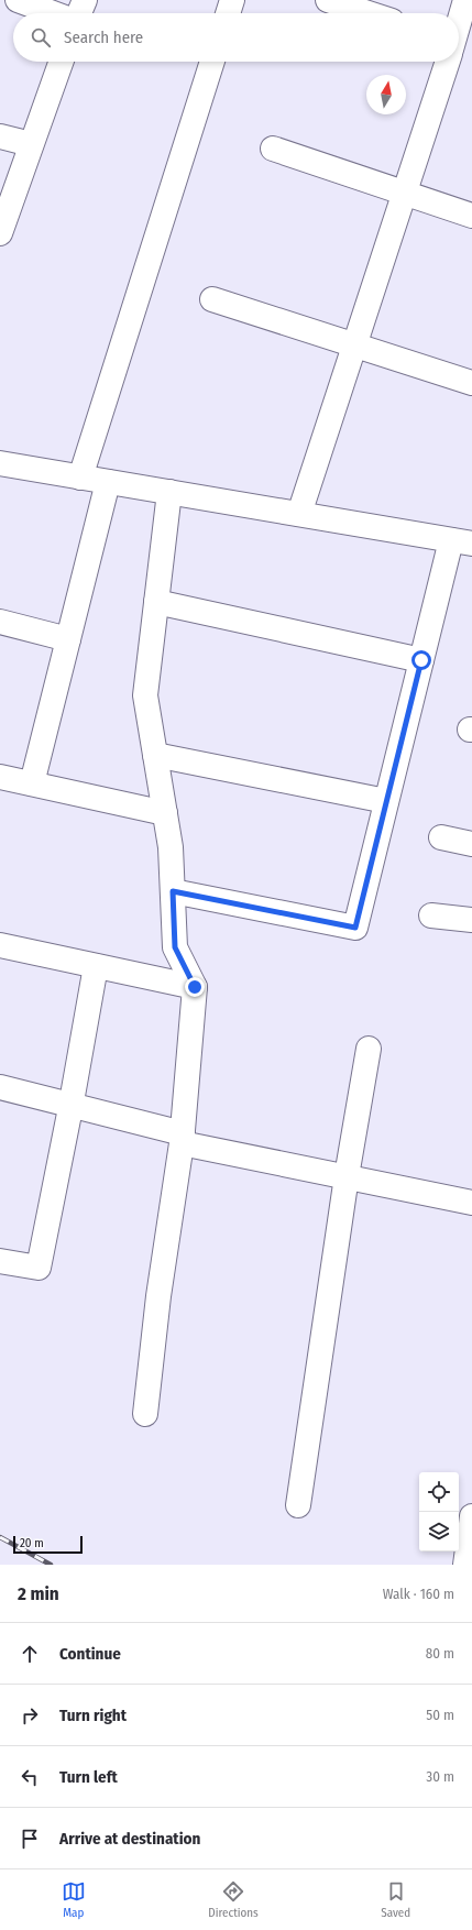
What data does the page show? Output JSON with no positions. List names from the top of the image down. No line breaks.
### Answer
{"scale_bar":"20 m","north":"top","page":{"search":"Search here","scale":"20 m","heading":["2 min","Walk · 160 m"],"list":[["Continue","80 m"],["Turn right","50 m"],["Turn left","30 m"],"Arrive at destination"],"nav":["Map","Directions","Saved"]}}
